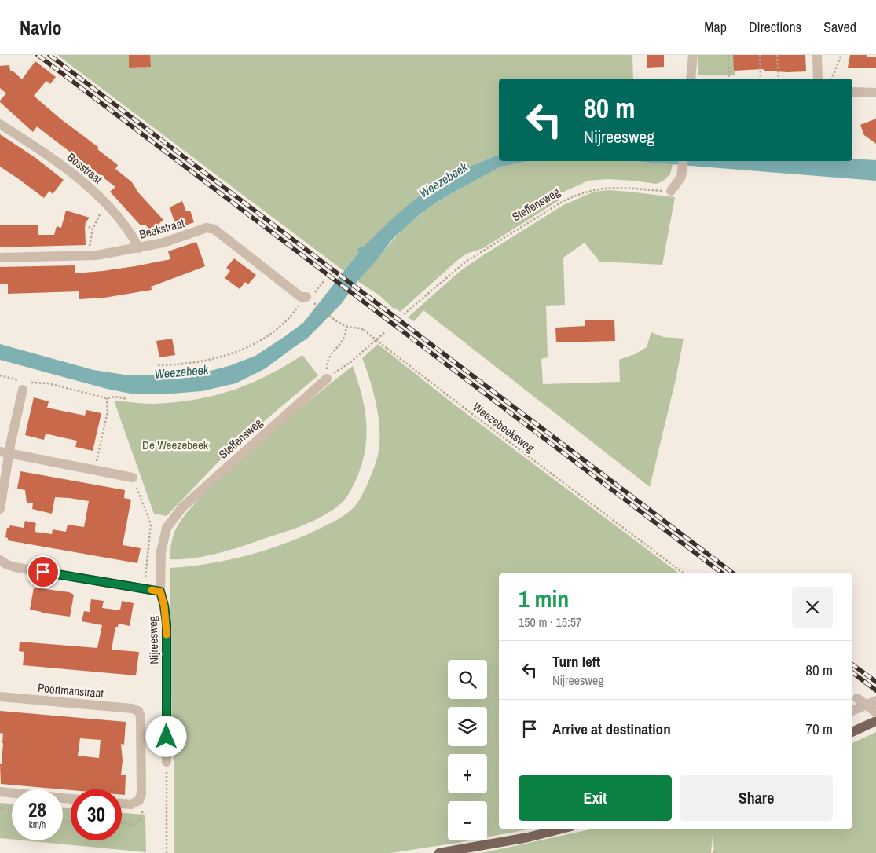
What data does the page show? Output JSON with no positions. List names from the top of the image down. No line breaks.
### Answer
{"streets":{"street":["Bosstraat","Steffensweg","Beekstraat","Nijreesweg","Poortmanstraat"],"path":["Weezebeeksweg"]},"crossings":[["Bosstraat","Beekstraat"],["Steffensweg","Nijreesweg"],["Beekstraat","Weezebeeksweg"]],"water":["Weezebeek"],"parks":["De Weezebeek"],"page":{"header":"Navio","nav":["Map","Directions","Saved"],"turn":["80 m","Nijreesweg"],"heading":["1 min","150 m · 15:57"],"list":[{"name":"Turn left","note":"Nijreesweg","value":"80 m"},{"name":"Arrive at destination","value":"70 m"}],"map_buttons":["+","−"],"buttons":["Exit","Share"],"speed":"28 km/h","limit":"30"}}
